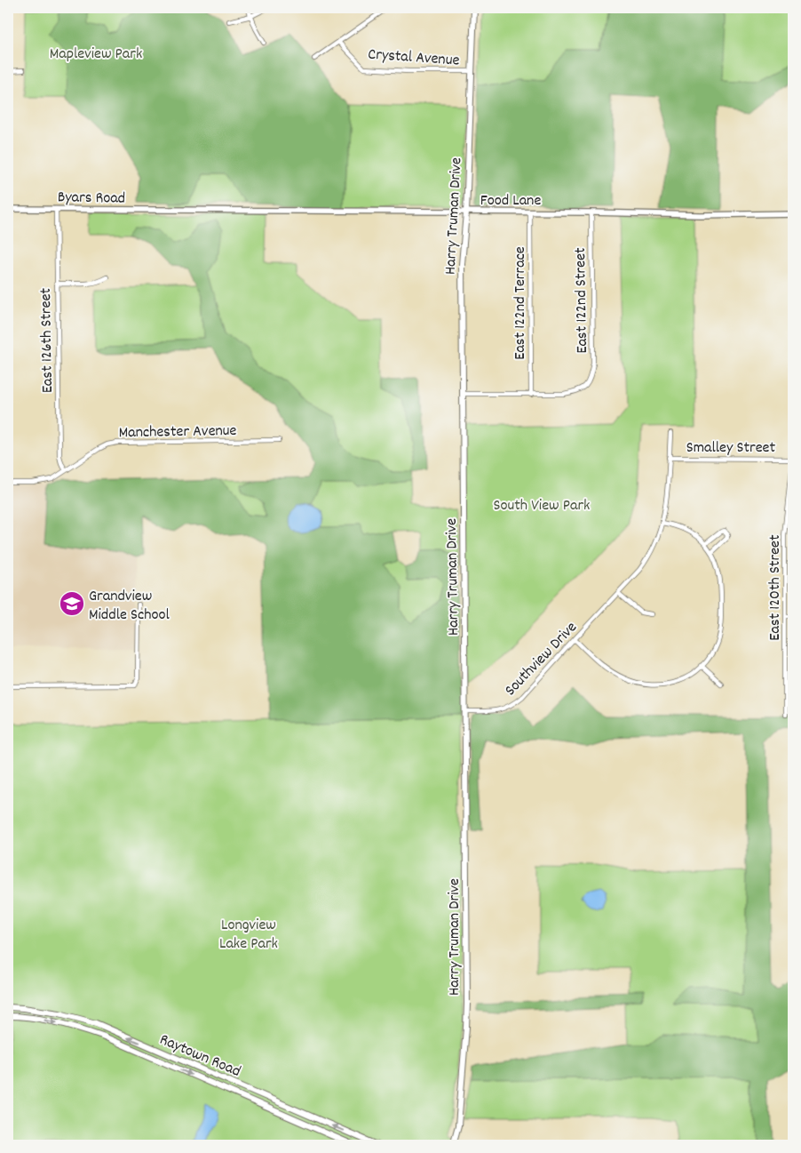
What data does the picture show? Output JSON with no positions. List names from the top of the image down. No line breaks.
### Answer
{"streets":{"main road":["Harry Truman Drive","Raytown Road"],"street":["Crystal Avenue","Byars Road","Food Lane","East 122nd Street","East 122nd Terrace","East 126th Street","Manchester Avenue","Smalley Street","East 120th Street","Southview Drive"]},"crossings":[["Crystal Avenue","Harry Truman Drive"],["Byars Road","Food Lane"],["Byars Road","East 126th Street"],["Food Lane","Harry Truman Drive"],["Food Lane","East 122nd Street"],["Food Lane","East 122nd Terrace"],["Harry Truman Drive","Southview Drive"],["East 122nd Street","East 122nd Terrace"],["East 126th Street","Manchester Avenue"],["Smalley Street","East 120th Street"],["Smalley Street","Southview Drive"]],"parks":["Mapleview Park","South View Park","Longview Lake Park"],"places":{"school or university":["Grandview Middle School"]}}
